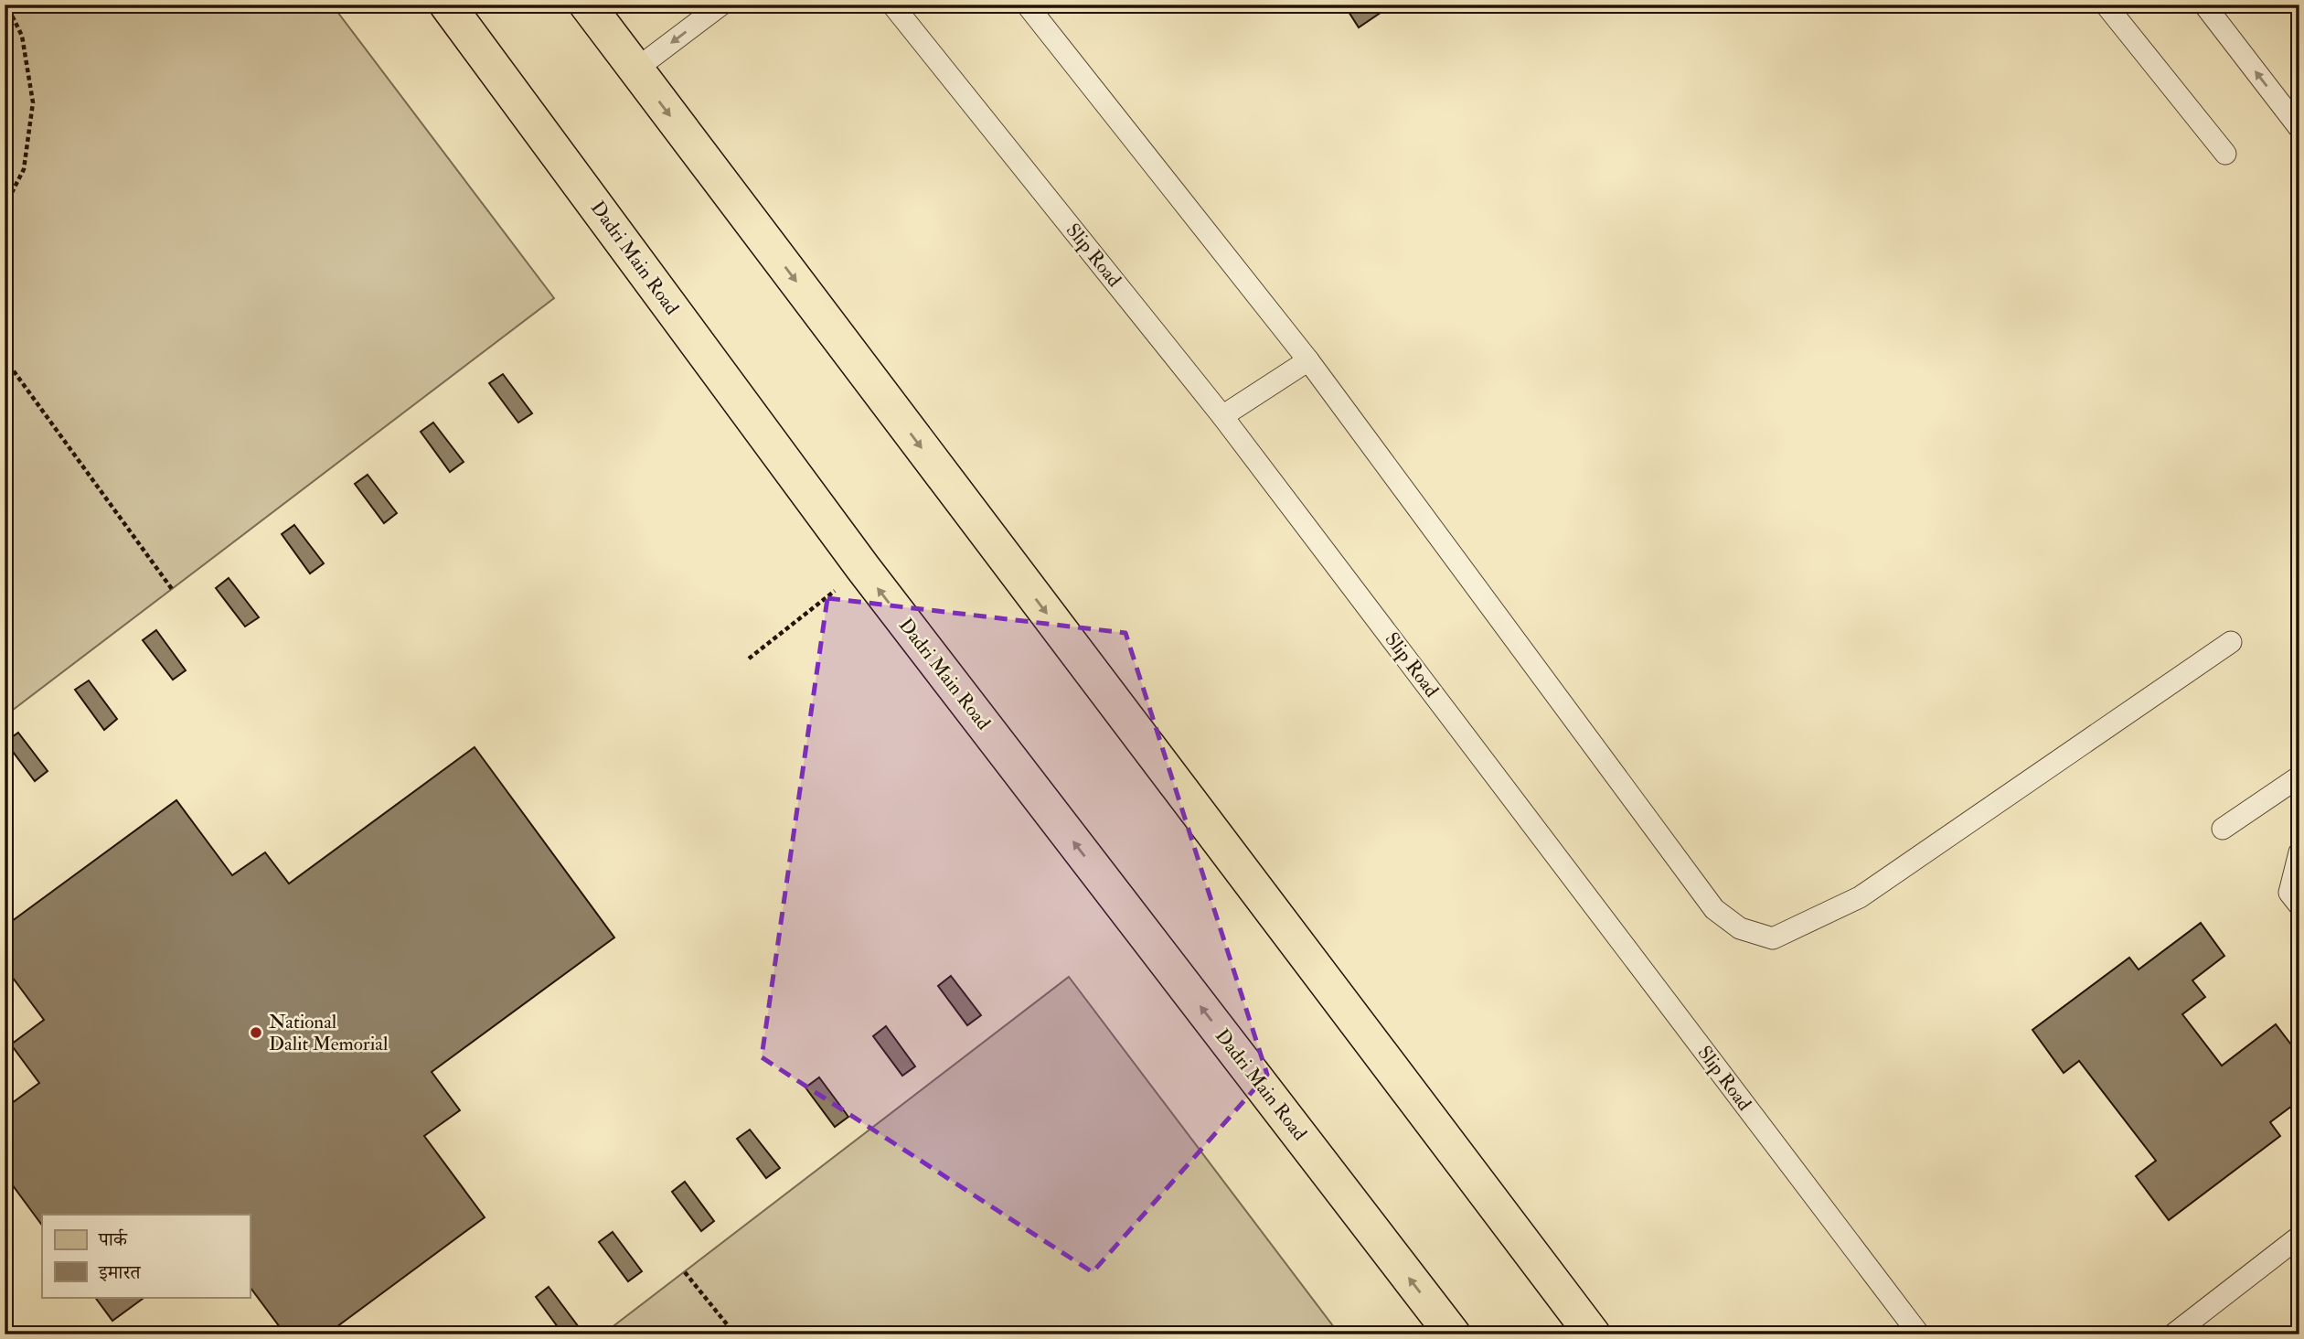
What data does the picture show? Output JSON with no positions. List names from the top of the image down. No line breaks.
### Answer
{"streets":{"highway":["Dadri Main Road"],"lane":["Slip Road"]},"places":["National Dalit Memorial"],"legend":["पार्क","इमारत"]}
